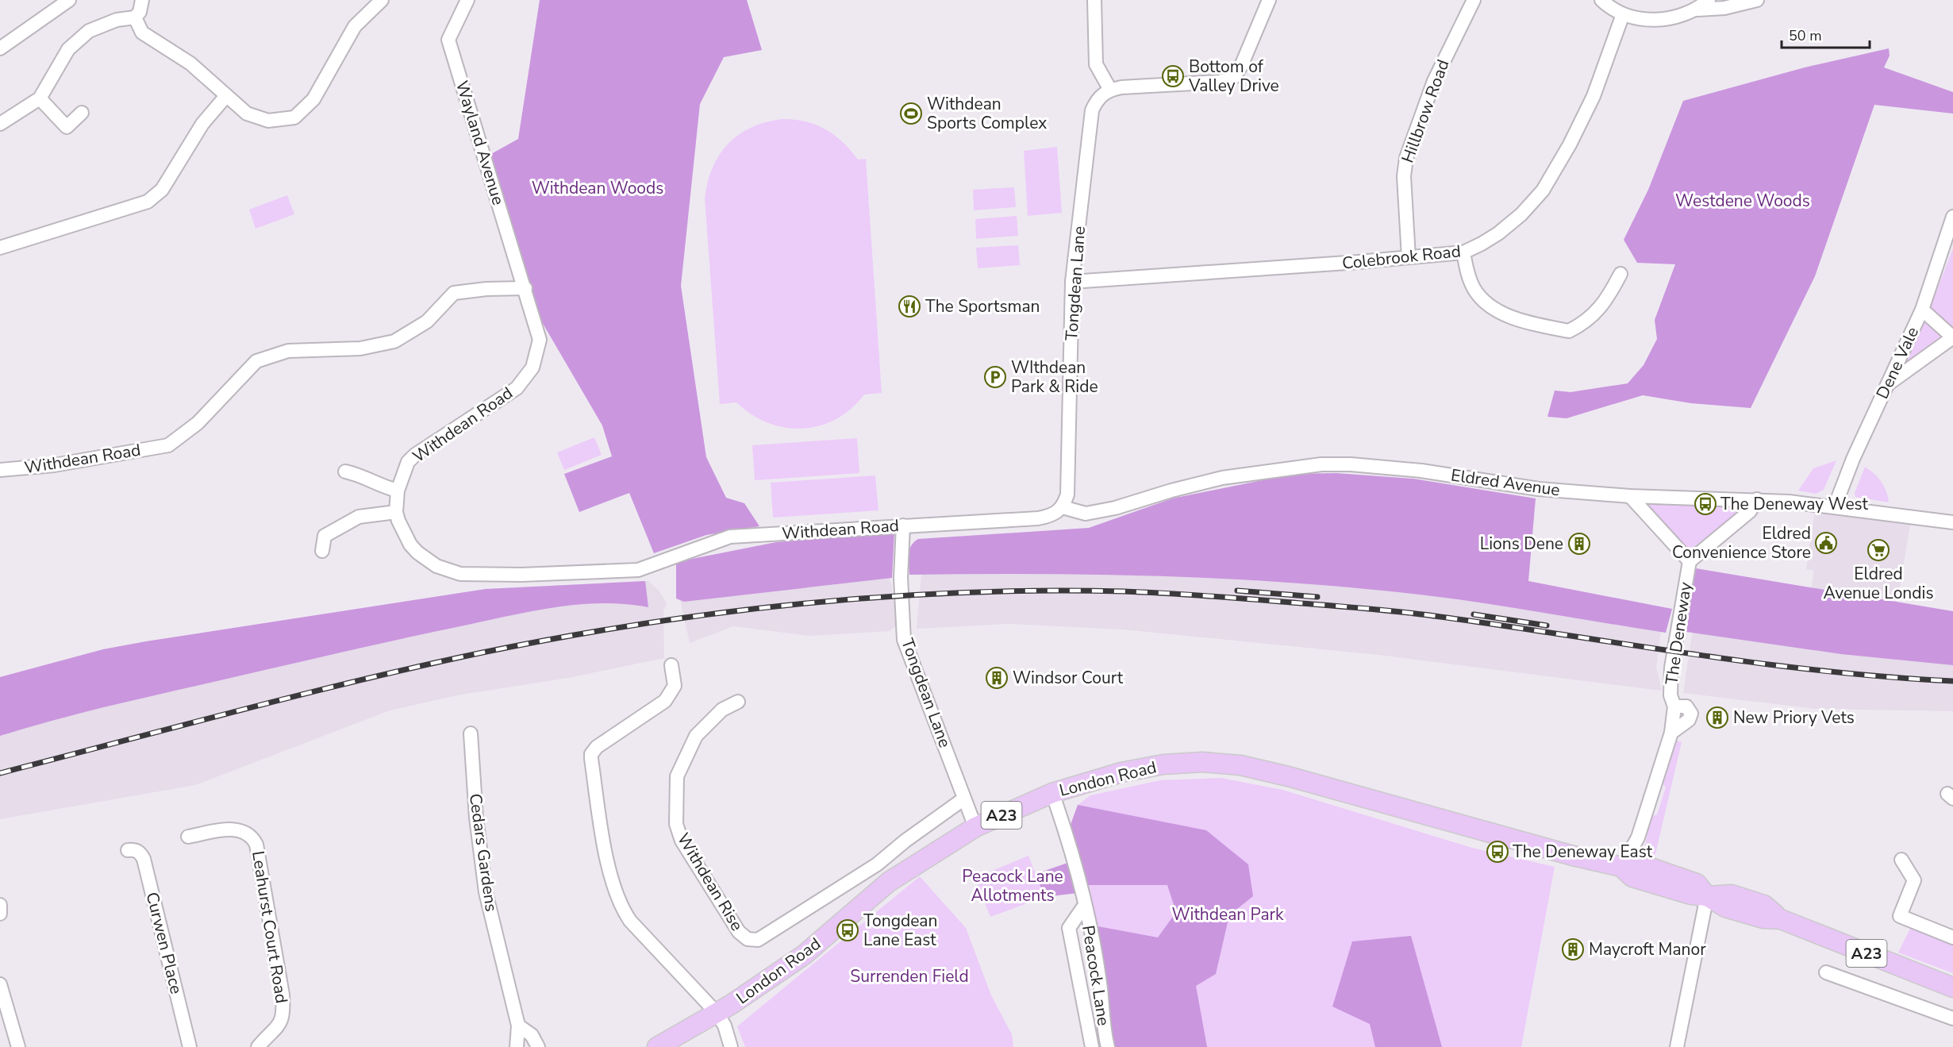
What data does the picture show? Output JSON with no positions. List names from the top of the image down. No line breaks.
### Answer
{"streets":{"highway":["London Road","A23"],"street":["Hillbrow Road","Wayland Avenue","Colebrook Road","Tongdean Lane","Dene Vale","Withdean Road","Eldred Avenue","The Deneway","Cedars Gardens","Withdean Rise","Leahurst Court Road","Curwen Place","Peacock Lane"]},"crossings":[["Hillbrow Road","Colebrook Road"],["Wayland Avenue","Withdean Road"],["Colebrook Road","Tongdean Lane"],["Tongdean Lane","Withdean Road"],["Tongdean Lane","Eldred Avenue"],["Tongdean Lane","London Road"],["Tongdean Lane","Withdean Rise"],["Dene Vale","Eldred Avenue"],["Eldred Avenue","The Deneway"],["The Deneway","London Road"],["London Road","Peacock Lane"]],"parks":["Withdean Woods","Westdene Woods","Peacock Lane Allotments","Withdean Park","Surrenden Field"],"places":{"bus stop":["Bottom of Valley Drive","The Deneway West","The Deneway East","Tongdean Lane East"],"sports":["Withdean Sports Complex"],"restaurant":["The Sportsman"],"parking":["WIthdean Park & Ride"],"public building":["Eldred Convenience Store"],"building":["Lions Dene","Windsor Court","New Priory Vets","Maycroft Manor"],"supermarket":["Eldred Avenue Londis"]},"scale_bar":"50 m"}
